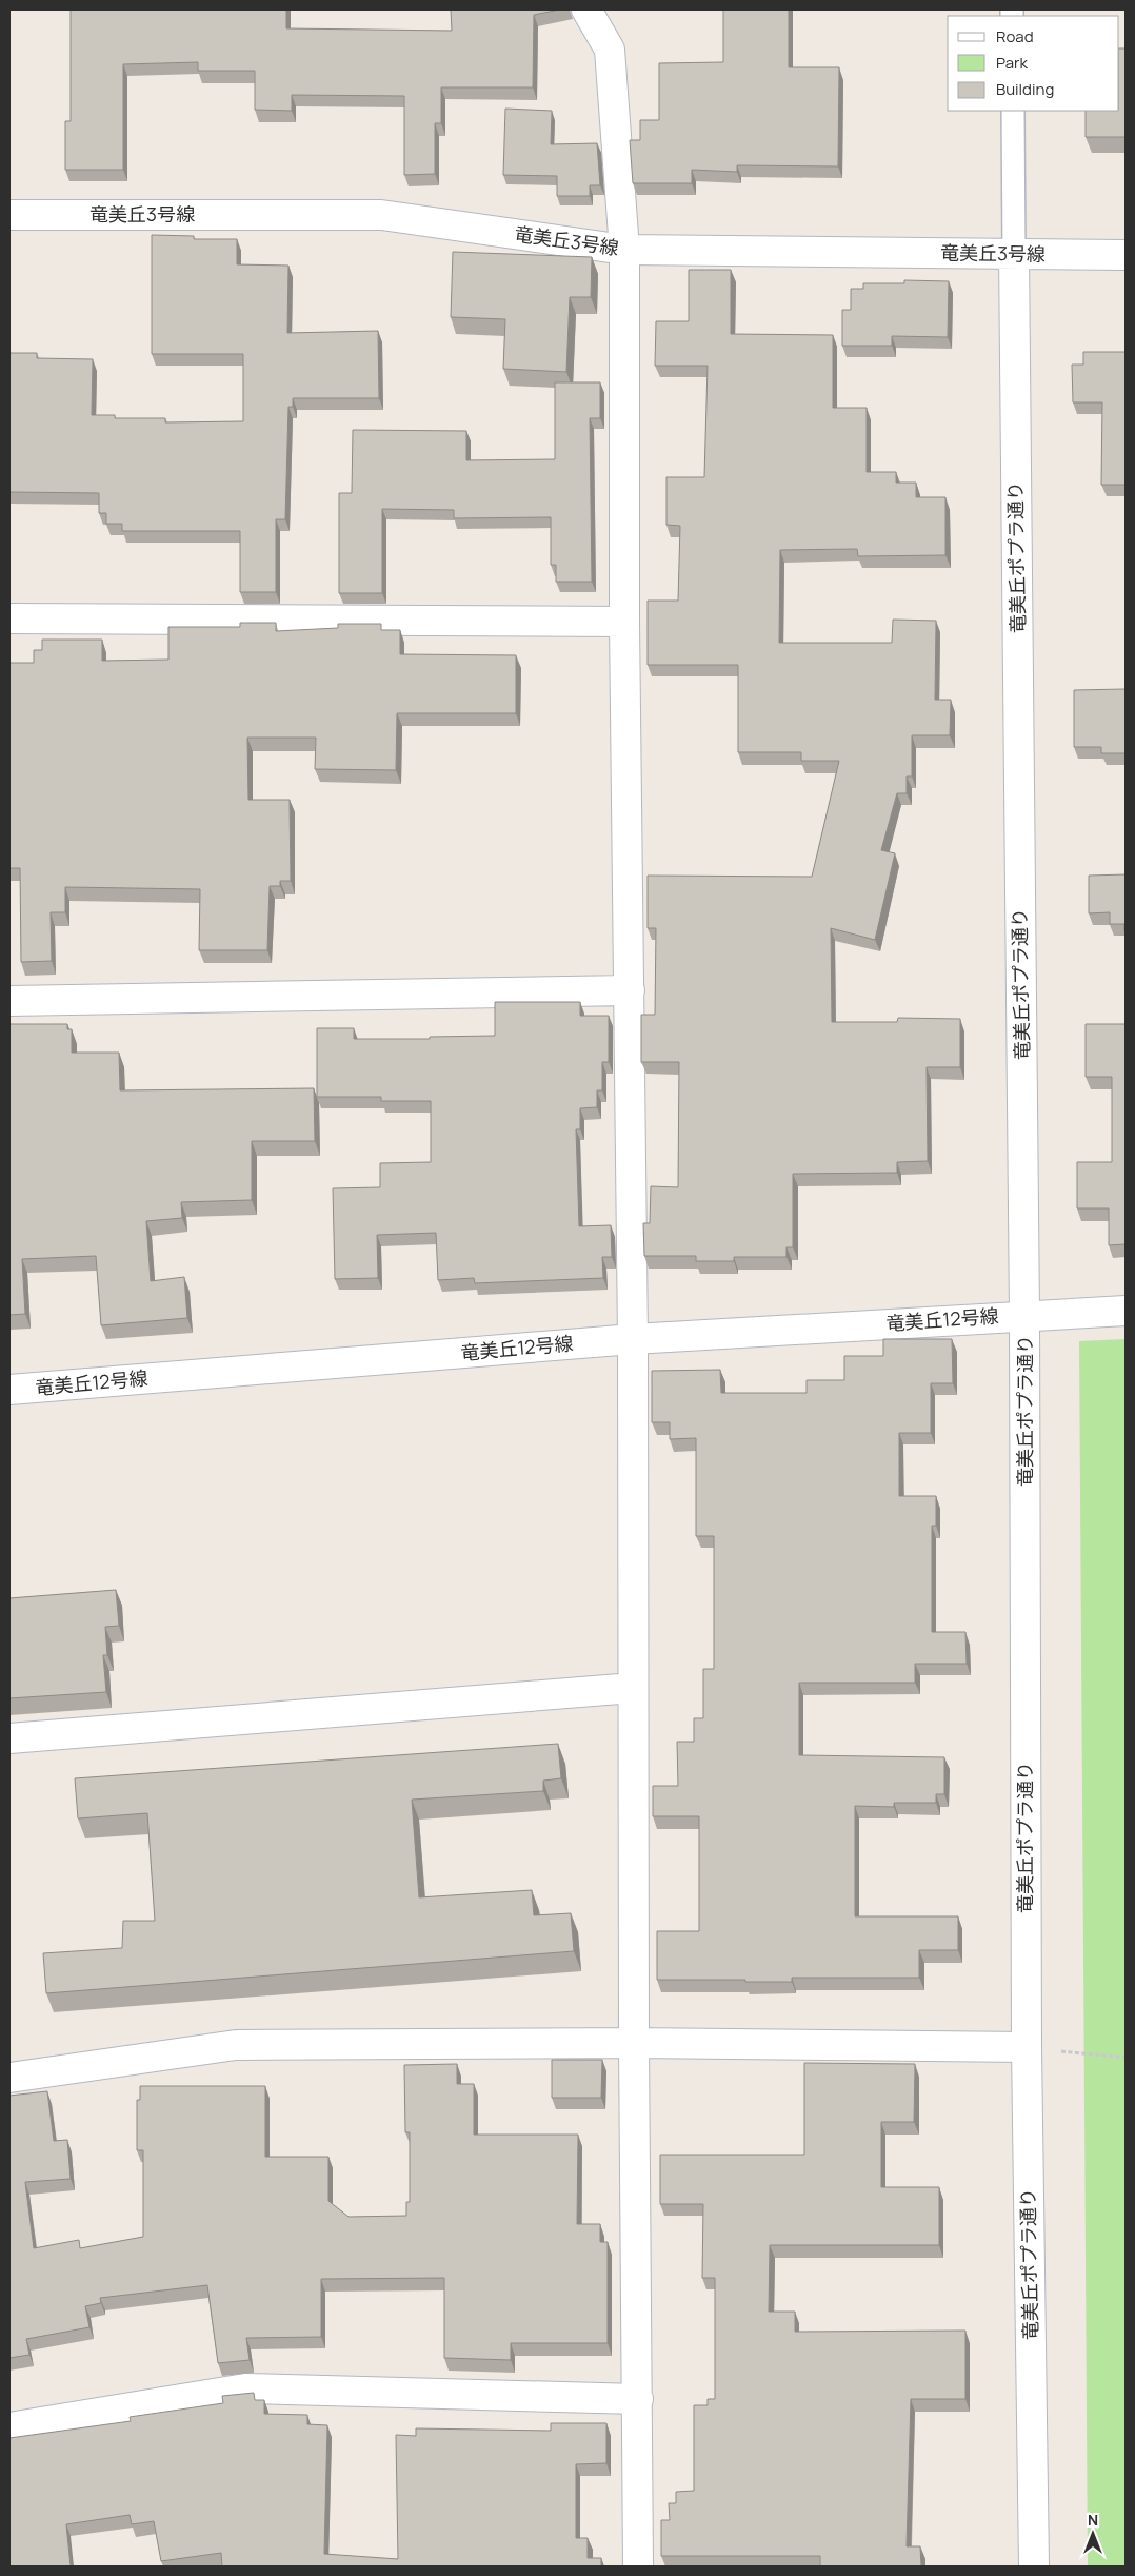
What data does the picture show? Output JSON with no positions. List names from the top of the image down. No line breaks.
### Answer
{"streets":{"street":["竜美丘3号線","竜美丘ポプラ通り","竜美丘12号線"]},"crossings":[["竜美丘3号線","竜美丘ポプラ通り"],["竜美丘ポプラ通り","竜美丘12号線"]],"legend":["Road","Park","Building"],"north":"top"}
